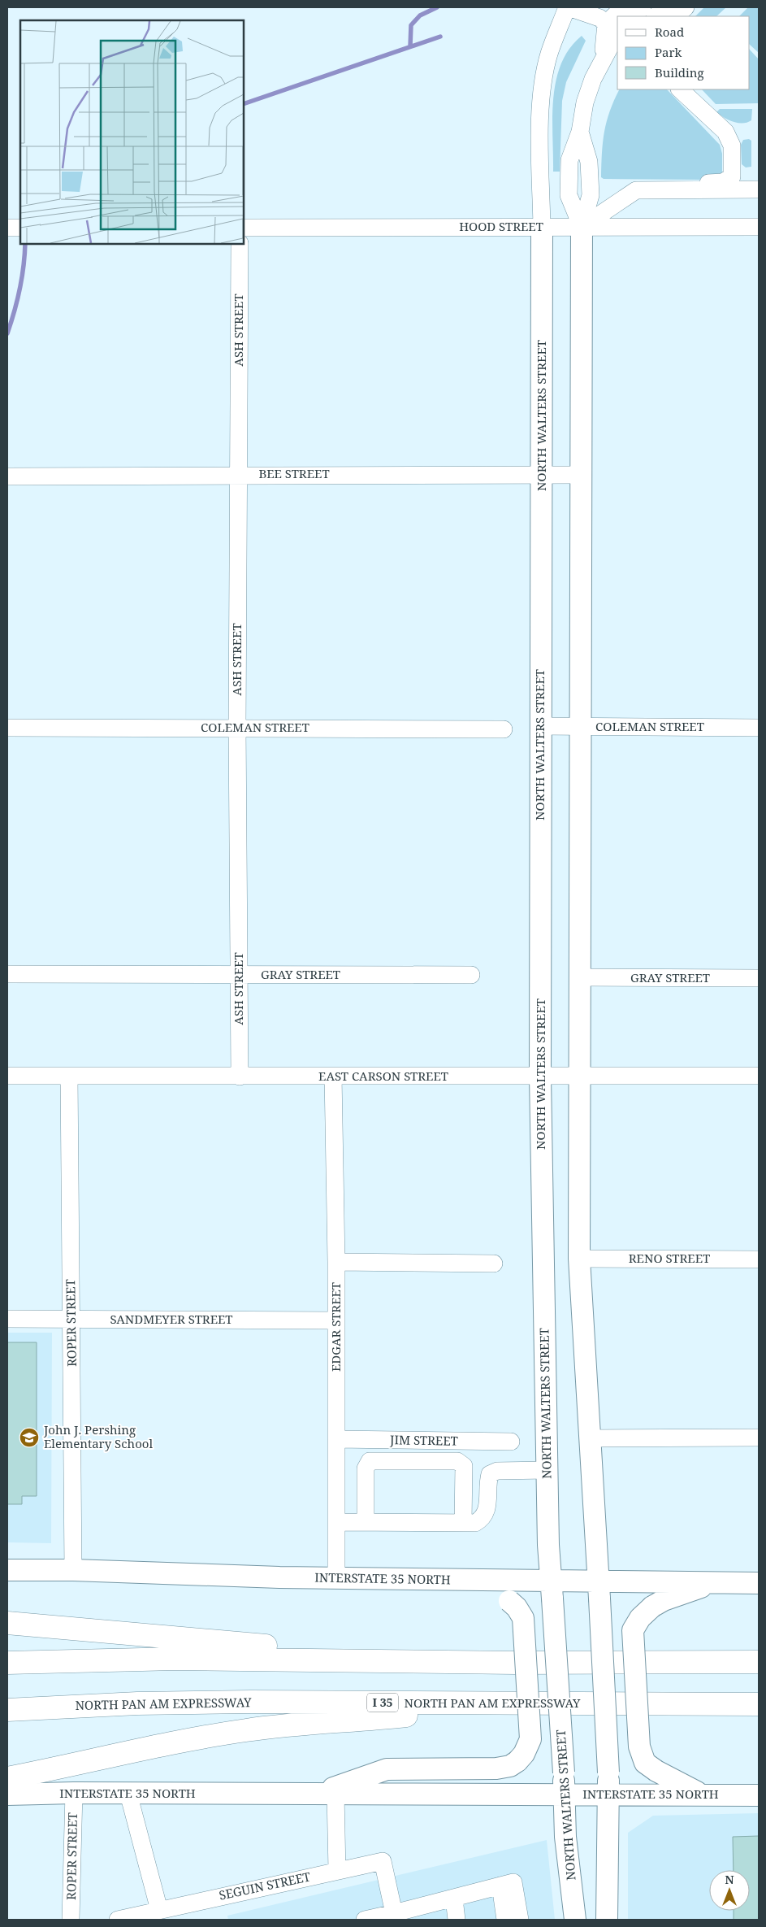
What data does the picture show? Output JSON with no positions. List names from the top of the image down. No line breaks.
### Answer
{"streets":{"highway":["I 35","NORTH PAN AM EXPRESSWAY"],"main road":["NORTH WALTERS STREET","INTERSTATE 35 NORTH"],"street":["HOOD STREET","ASH STREET","BEE STREET","COLEMAN STREET","GRAY STREET","EAST CARSON STREET","RENO STREET","SANDMEYER STREET","ROPER STREET","EDGAR STREET","JIM STREET","SEGUIN STREET"]},"crossings":[["HOOD STREET","NORTH WALTERS STREET"],["ASH STREET","BEE STREET"],["ASH STREET","COLEMAN STREET"],["ASH STREET","GRAY STREET"],["ASH STREET","EAST CARSON STREET"],["NORTH WALTERS STREET","BEE STREET"],["NORTH WALTERS STREET","COLEMAN STREET"],["NORTH WALTERS STREET","EAST CARSON STREET"],["NORTH WALTERS STREET","INTERSTATE 35 NORTH"],["EAST CARSON STREET","ROPER STREET"],["EAST CARSON STREET","EDGAR STREET"],["SANDMEYER STREET","ROPER STREET"],["SANDMEYER STREET","EDGAR STREET"],["ROPER STREET","INTERSTATE 35 NORTH"],["EDGAR STREET","JIM STREET"],["EDGAR STREET","INTERSTATE 35 NORTH"]],"places":{"school or university":["John J. Pershing Elementary School"]},"legend":["Road","Park","Building"],"north":"top"}
